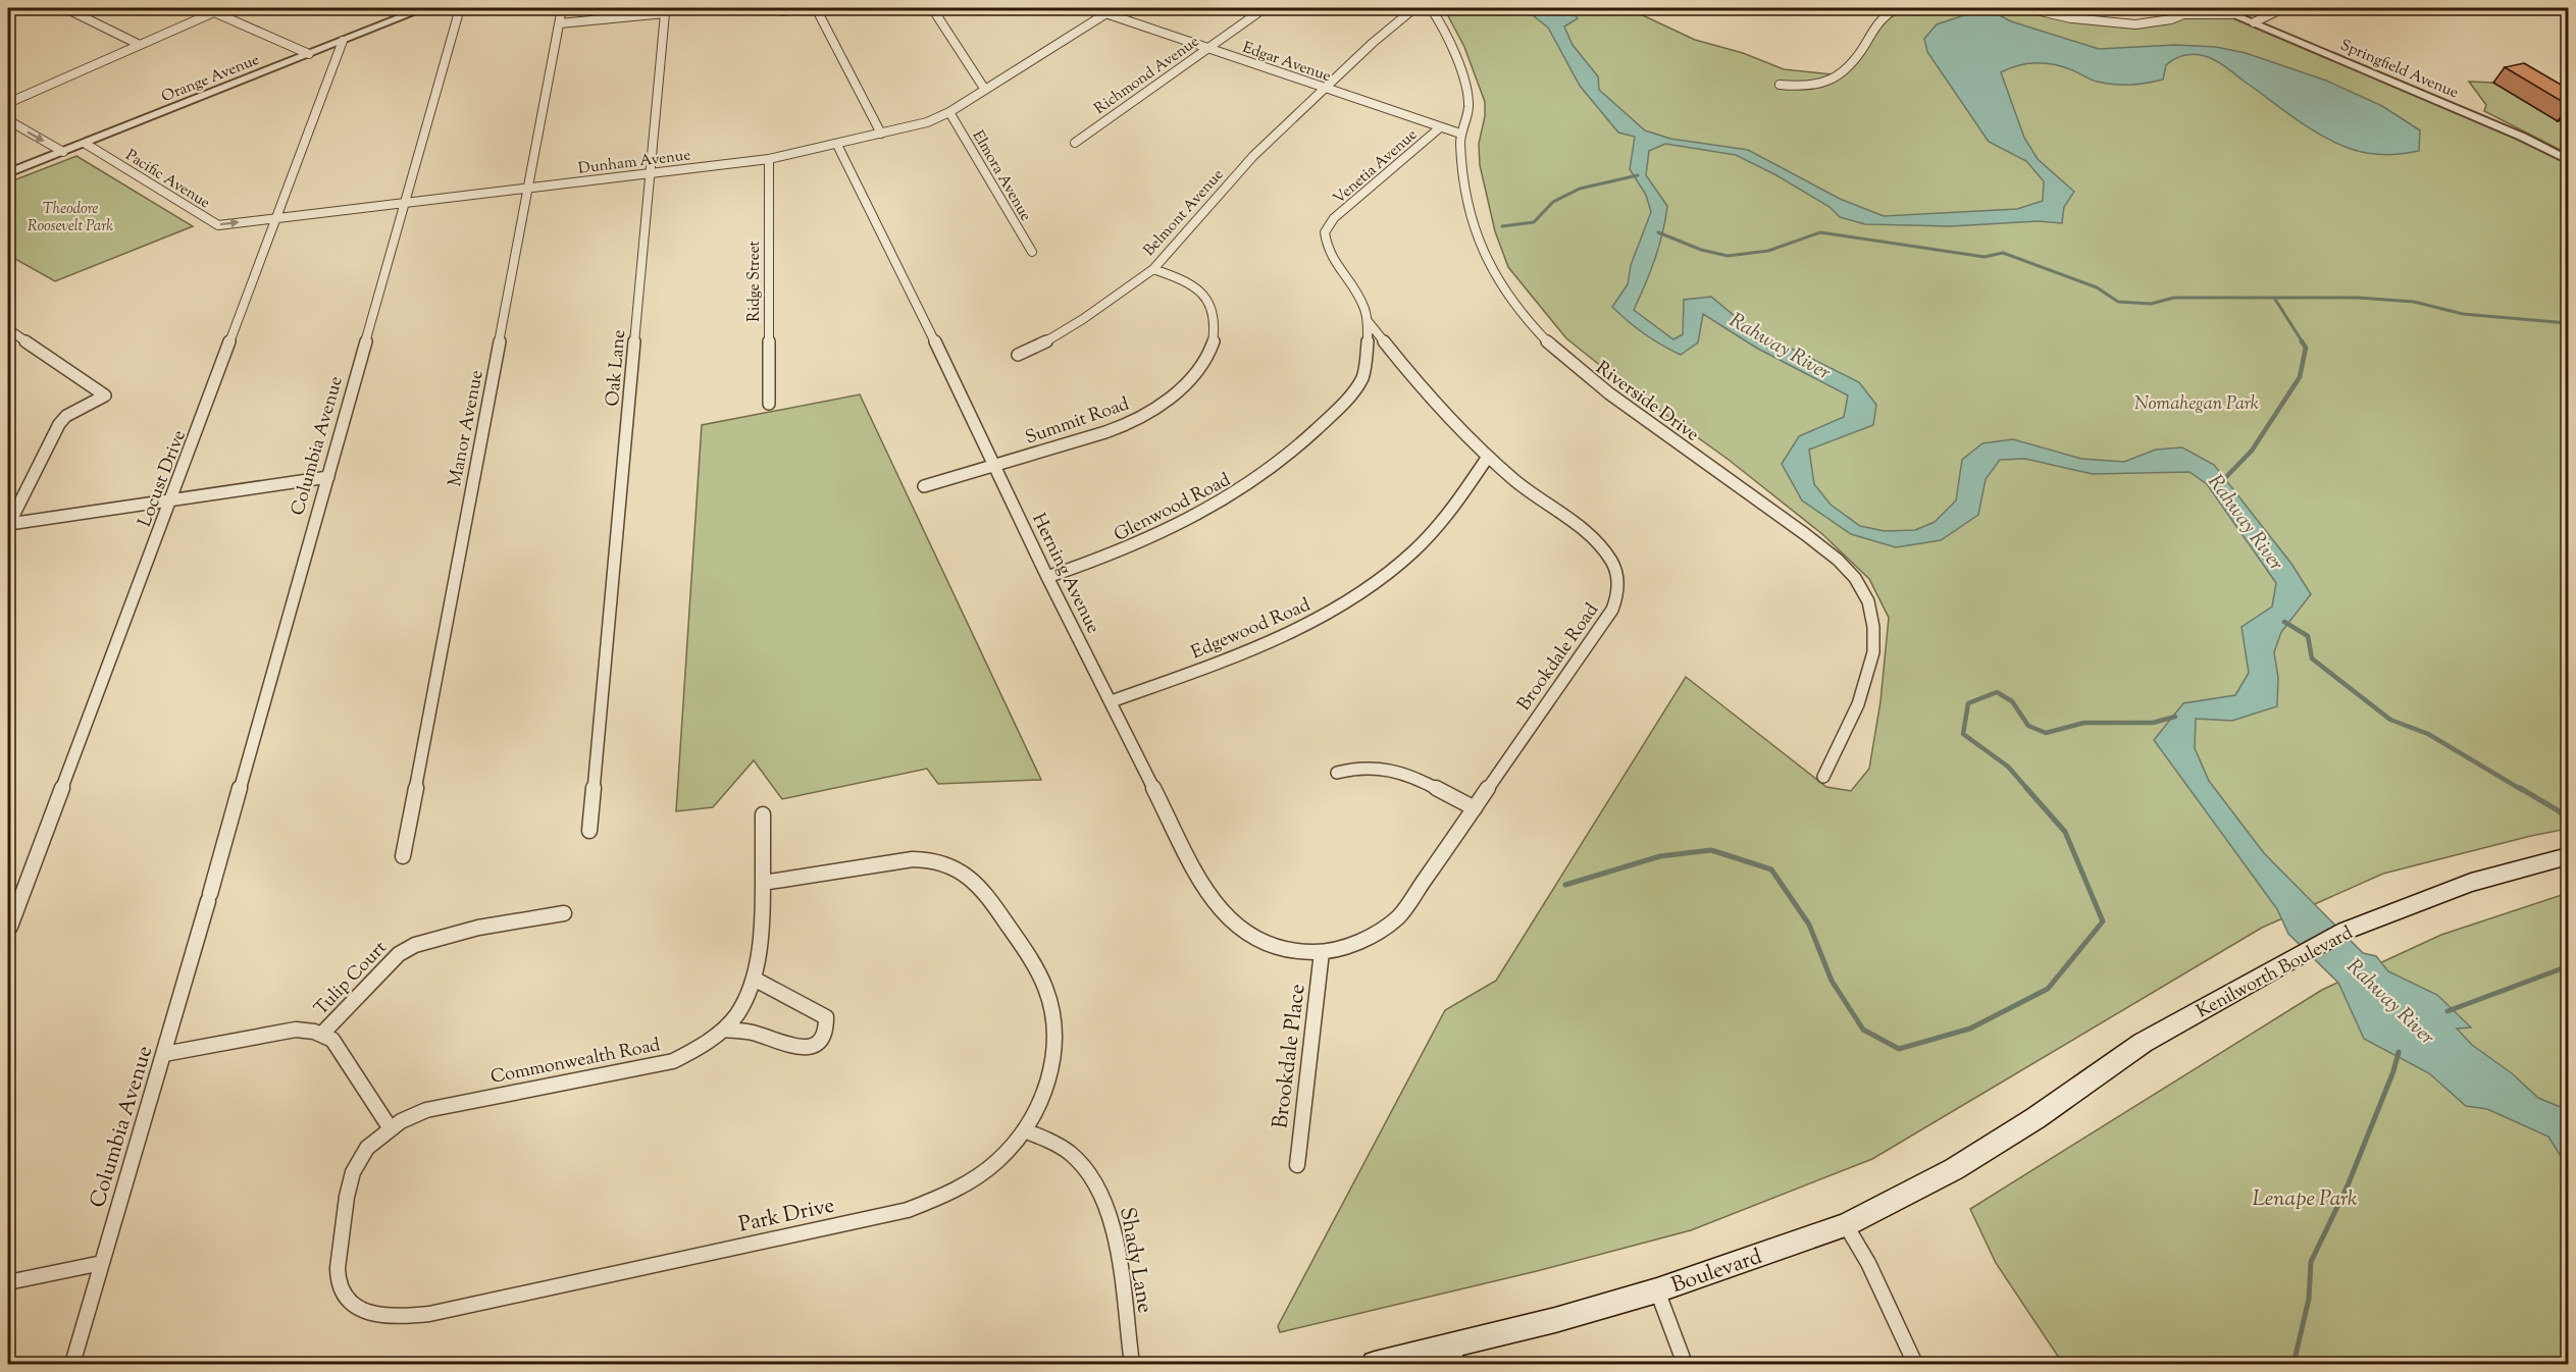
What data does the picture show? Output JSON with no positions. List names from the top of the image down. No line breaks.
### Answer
{"streets":{"main road":["Kenilworth Boulevard","Boulevard"],"street":["Edgar Avenue","Springfield Avenue","Richmond Avenue","Orange Avenue","Dunham Avenue","Venetia Avenue","Elmora Avenue","Pacific Avenue","Belmont Avenue","Ridge Street","Oak Lane","Riverside Drive","Summit Road","Manor Avenue","Columbia Avenue","Locust Drive","Glenwood Road","Herning Avenue","Edgewood Road","Brookdale Road","Tulip Court","Brookdale Place","Commonwealth Road","Park Drive","Shady Lane"]},"crossings":[["Edgar Avenue","Richmond Avenue"],["Edgar Avenue","Dunham Avenue"],["Edgar Avenue","Venetia Avenue"],["Edgar Avenue","Belmont Avenue"],["Edgar Avenue","Riverside Drive"],["Orange Avenue","Pacific Avenue"],["Orange Avenue","Locust Drive"],["Dunham Avenue","Elmora Avenue"],["Dunham Avenue","Pacific Avenue"],["Dunham Avenue","Ridge Street"],["Dunham Avenue","Oak Lane"],["Dunham Avenue","Manor Avenue"],["Dunham Avenue","Columbia Avenue"],["Dunham Avenue","Locust Drive"],["Dunham Avenue","Herning Avenue"],["Venetia Avenue","Glenwood Road"],["Pacific Avenue","Locust Drive"],["Belmont Avenue","Summit Road"],["Oak Lane","Manor Avenue"],["Summit Road","Herning Avenue"],["Columbia Avenue","Tulip Court"],["Glenwood Road","Herning Avenue"],["Glenwood Road","Brookdale Road"],["Herning Avenue","Edgewood Road"],["Herning Avenue","Brookdale Road"],["Herning Avenue","Brookdale Place"],["Edgewood Road","Brookdale Road"],["Brookdale Road","Brookdale Place"],["Kenilworth Boulevard","Boulevard"],["Commonwealth Road","Park Drive"],["Park Drive","Shady Lane"]],"one_way":["Pacific Avenue"],"water":["Rahway River"],"parks":["Theodore Roosevelt Park","Nomahegan Park","Lenape Park"]}
